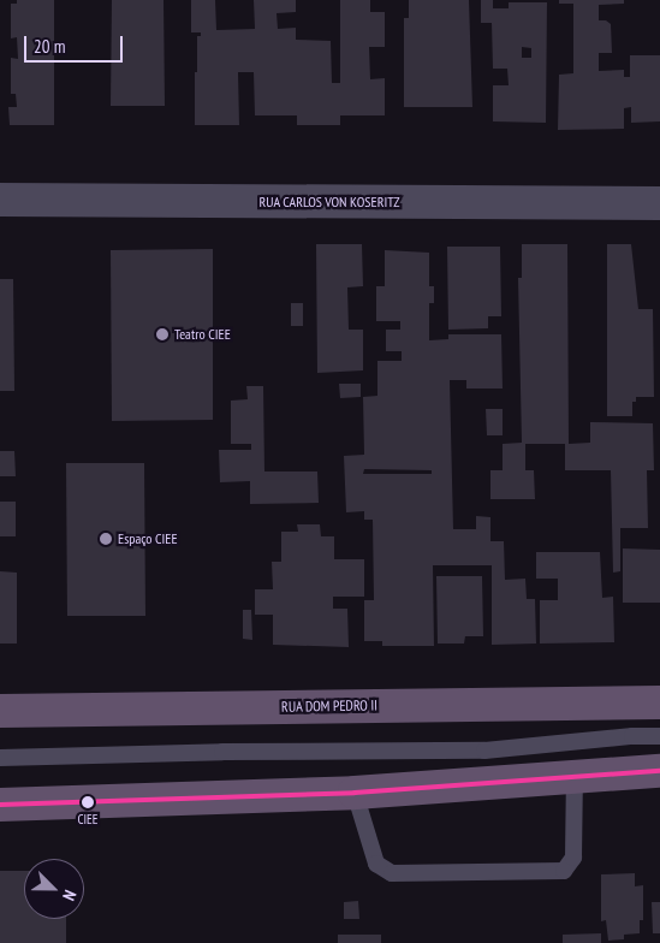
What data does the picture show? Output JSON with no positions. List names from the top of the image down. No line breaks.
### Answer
{"streets":{"main road":["RUA DOM PEDRO II"],"street":["RUA CARLOS VON KOSERITZ"]},"places":["Teatro CIEE","Espaço CIEE","CIEE"],"scale_bar":"20 m","north":"bottom right"}
